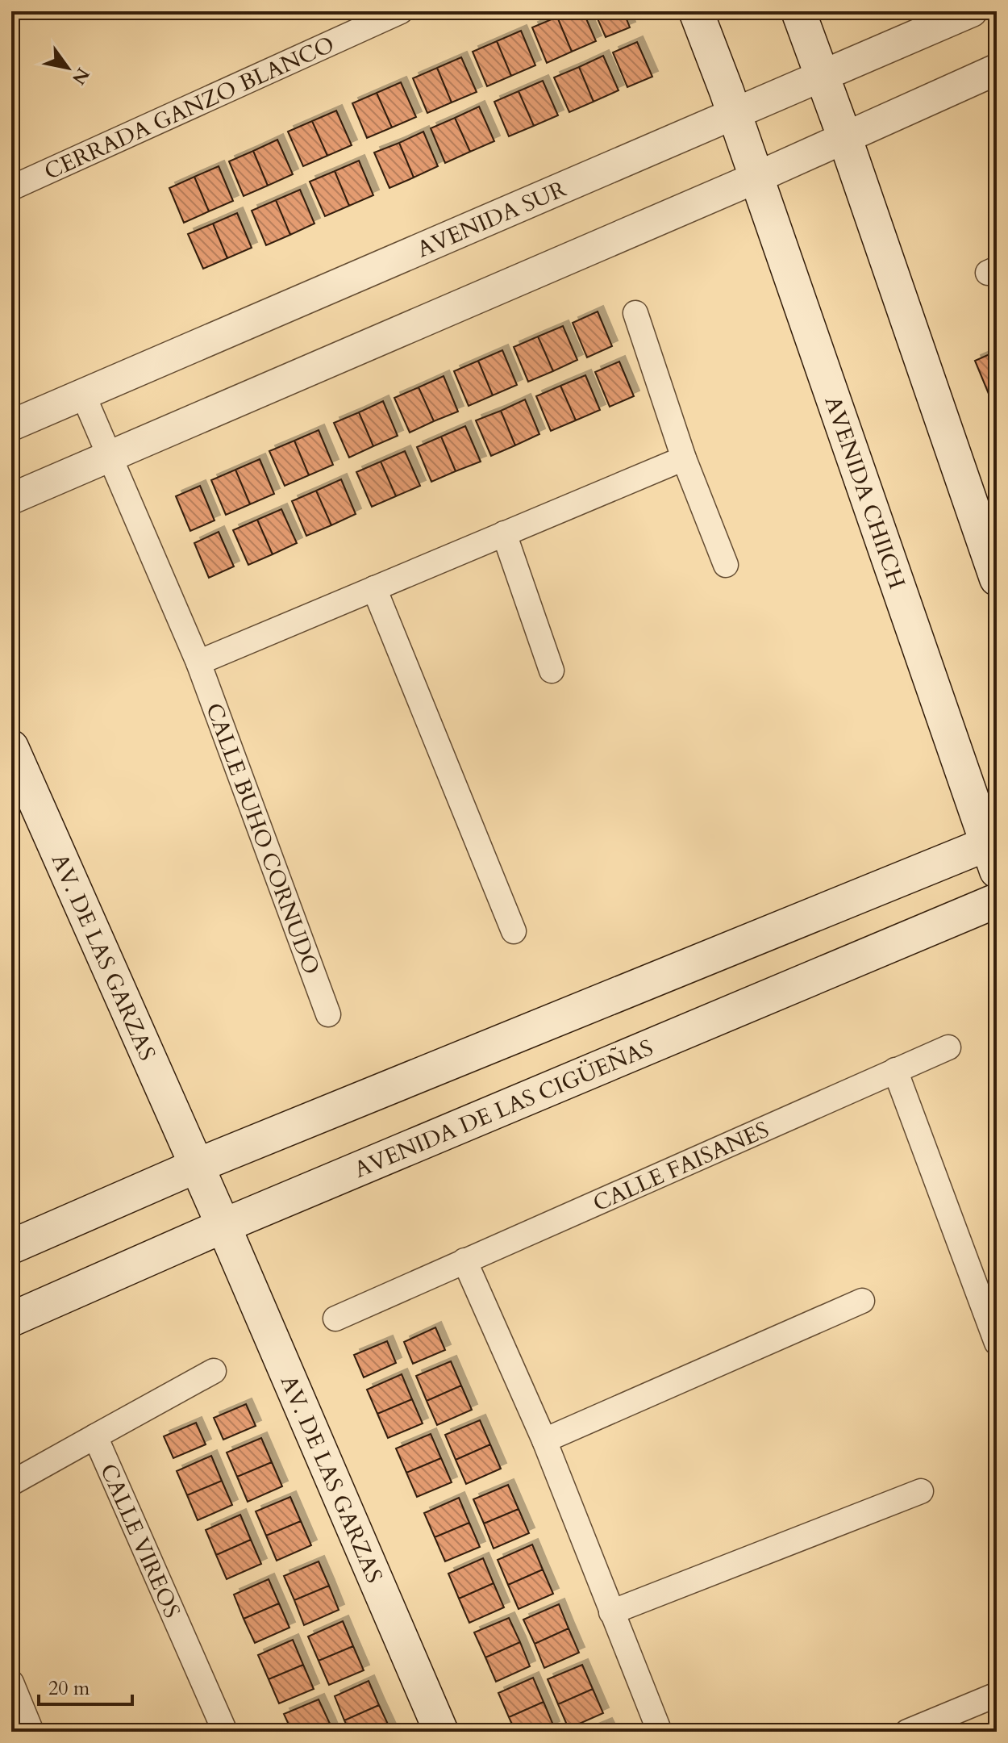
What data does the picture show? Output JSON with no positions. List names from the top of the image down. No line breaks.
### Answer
{"streets":{"main road":["AVENIDA CHIICH","AV. DE LAS GARZAS","AVENIDA DE LAS CIGÜEÑAS"],"street":["CERRADA GANZO BLANCO","AVENIDA SUR","CALLE BUHO CORNUDO","CALLE FAISANES","CALLE VIREOS"]},"crossings":[["AVENIDA SUR","AVENIDA CHIICH"],["AVENIDA SUR","CALLE BUHO CORNUDO"],["AV. DE LAS GARZAS","AVENIDA DE LAS CIGÜEÑAS"]],"scale_bar":"20 m","north":"bottom right"}
